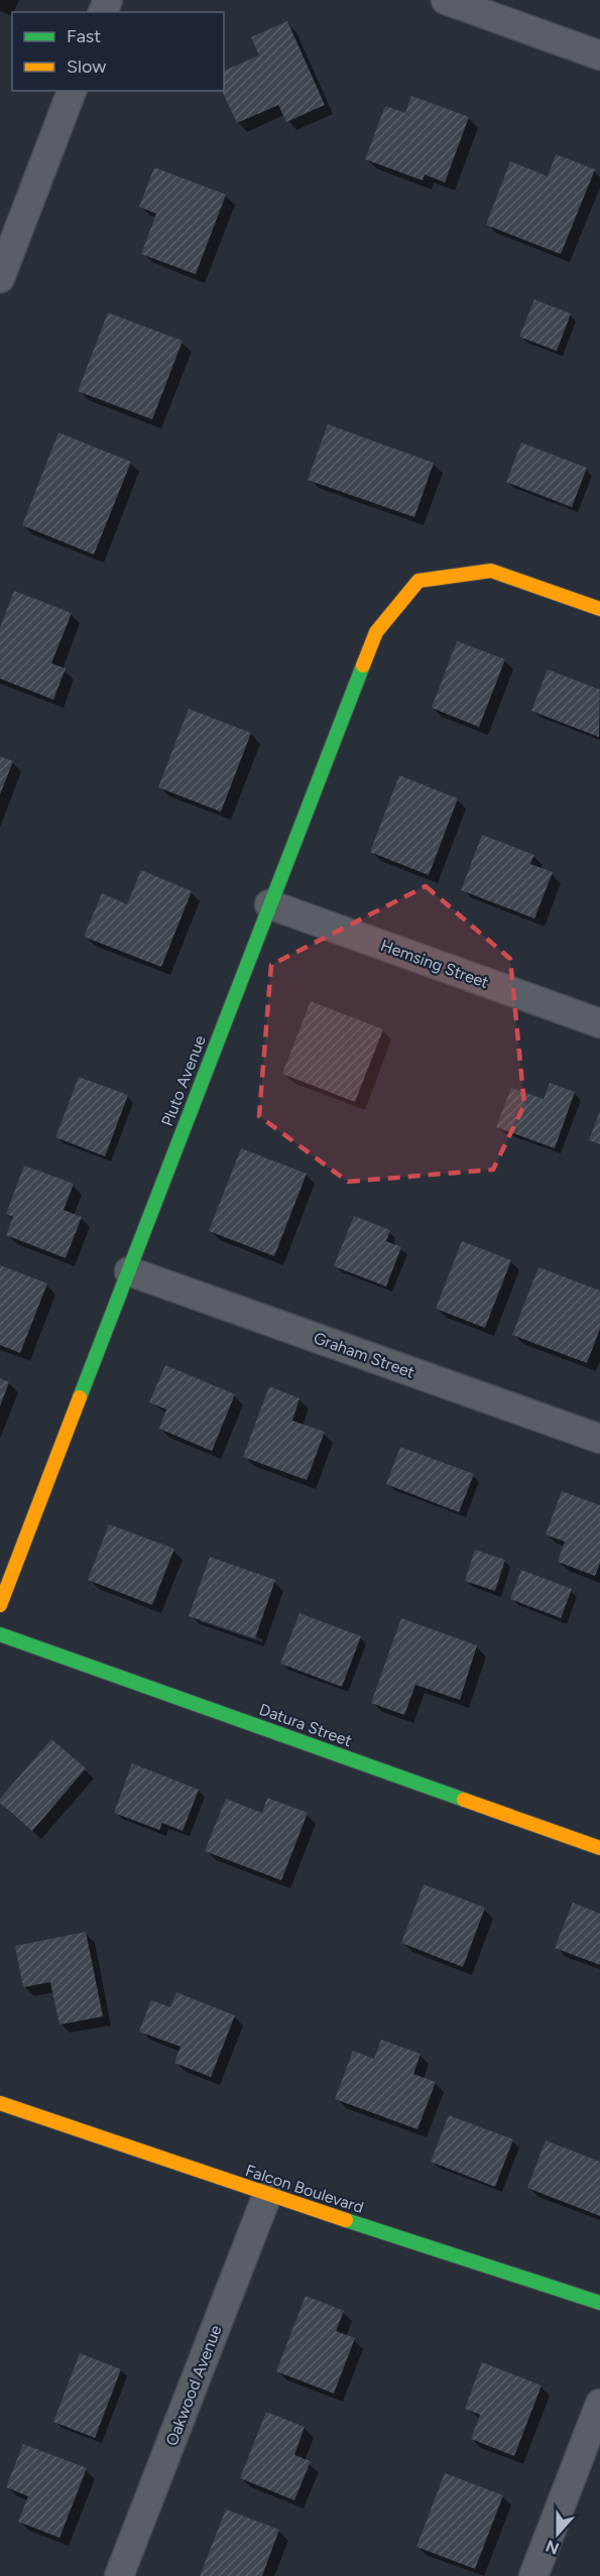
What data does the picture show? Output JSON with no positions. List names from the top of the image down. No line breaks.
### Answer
{"streets":{"street":["Hemsing Street","Pluto Avenue","Graham Street","Datura Street","Falcon Boulevard","Oakwood Avenue"]},"crossings":[["Hemsing Street","Pluto Avenue"],["Pluto Avenue","Graham Street"],["Falcon Boulevard","Oakwood Avenue"]],"legend":["Fast","Slow"],"north":"bottom"}
